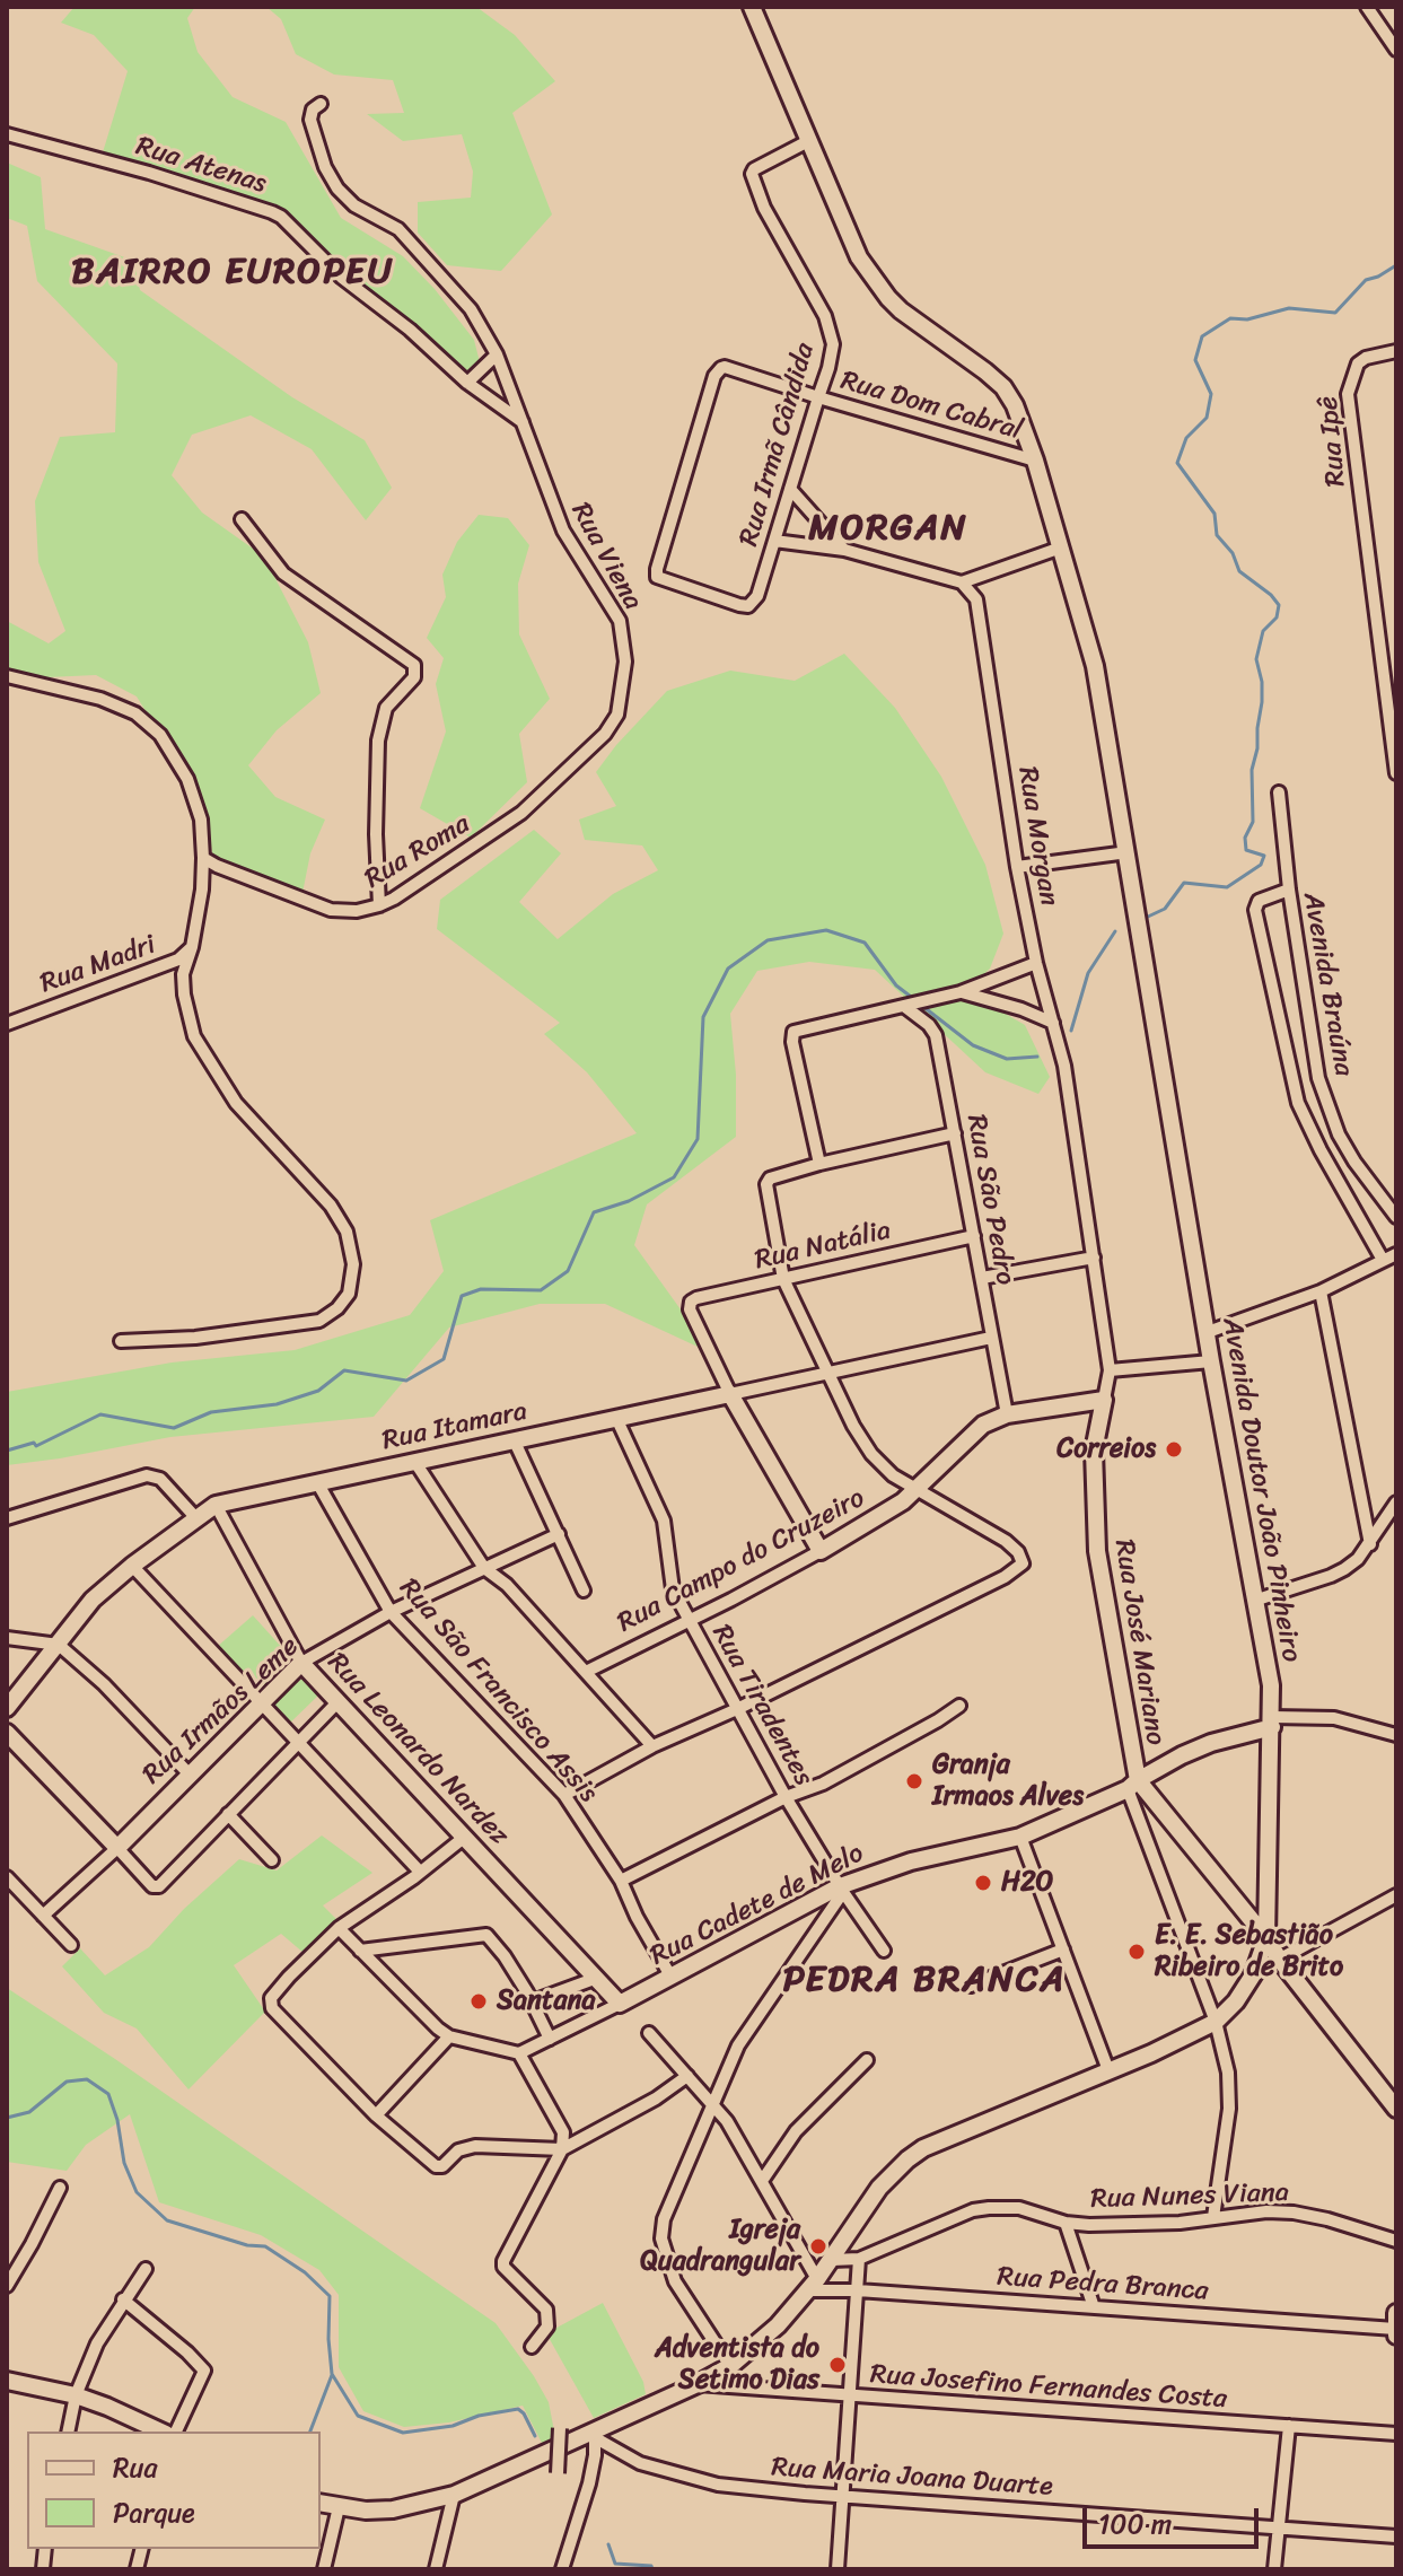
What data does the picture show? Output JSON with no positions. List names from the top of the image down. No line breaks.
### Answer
{"streets":{"street":["Rua Atenas","Rua Dom Cabral","Rua Ipê","Rua Irmã Cândida","Rua Viena","Rua Morgan","Rua Roma","Rua Madri","Avenida Braúna","Rua São Pedro","Rua Natália","Rua Itamara","Avenida Doutor João Pinheiro","Rua Campo do Cruzeiro","Rua José Mariano","Rua São Francisco Assis","Rua Tiradentes","Rua Irmãos Leme","Rua Leonardo Nardez","Rua Cadete de Melo","Rua Nunes Viana","Rua Pedra Branca","Rua Josefino Fernandes Costa","Rua Maria Joana Duarte"]},"crossings":[["Rua Atenas","Rua Viena"],["Rua Dom Cabral","Rua Irmã Cândida"],["Rua Dom Cabral","Avenida Doutor João Pinheiro"],["Rua Irmã Cândida","Avenida Doutor João Pinheiro"],["Rua Viena","Rua Roma"],["Rua Morgan","Rua José Mariano"],["Rua Roma","Rua Madri"],["Rua São Pedro","Rua Natália"],["Rua São Pedro","Rua Itamara"],["Rua São Pedro","Rua Campo do Cruzeiro"],["Rua Natália","Rua Itamara"],["Rua Itamara","Rua São Francisco Assis"],["Rua Itamara","Rua Tiradentes"],["Rua Itamara","Rua Leonardo Nardez"],["Avenida Doutor João Pinheiro","Rua José Mariano"],["Avenida Doutor João Pinheiro","Rua Cadete de Melo"],["Avenida Doutor João Pinheiro","Rua Nunes Viana"],["Avenida Doutor João Pinheiro","Rua Pedra Branca"],["Avenida Doutor João Pinheiro","Rua Josefino Fernandes Costa"],["Avenida Doutor João Pinheiro","Rua Maria Joana Duarte"],["Rua Campo do Cruzeiro","Rua Tiradentes"],["Rua José Mariano","Rua Cadete de Melo"],["Rua São Francisco Assis","Rua Irmãos Leme"],["Rua São Francisco Assis","Rua Cadete de Melo"],["Rua Tiradentes","Rua Cadete de Melo"],["Rua Irmãos Leme","Rua Leonardo Nardez"],["Rua Leonardo Nardez","Rua Cadete de Melo"]],"districts":["BAIRRO EUROPEU","MORGAN","PEDRA BRANCA"],"places":["Correios","Granja Irmaos Alves","H2O","E. E. Sebastião Ribeiro de Brito","Santana","Igreja Quadrangular","Adventista do Setimo Dias"],"legend":["Rua","Parque"],"scale_bar":"100 m"}
